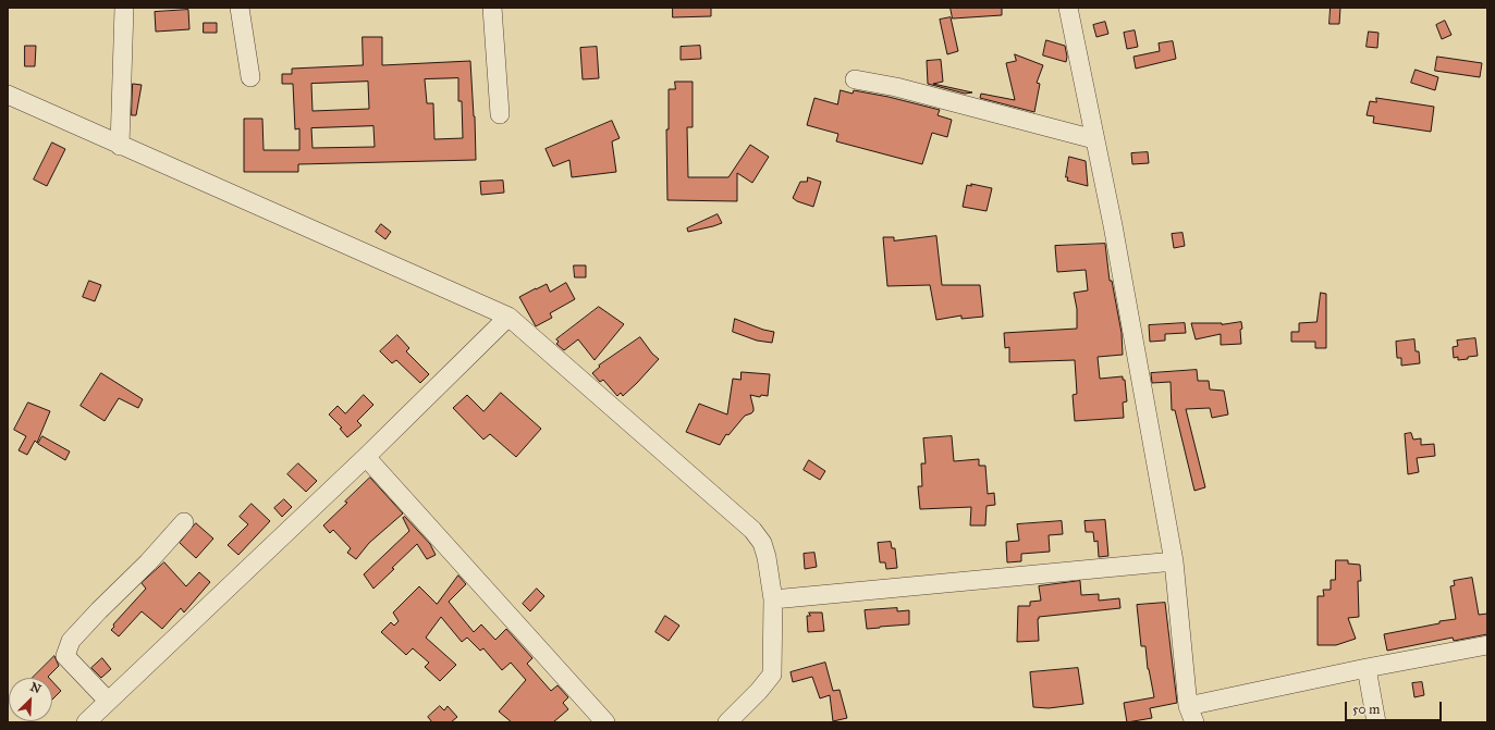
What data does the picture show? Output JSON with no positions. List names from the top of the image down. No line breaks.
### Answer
{"scale_bar":"50 m","north":"top right"}
